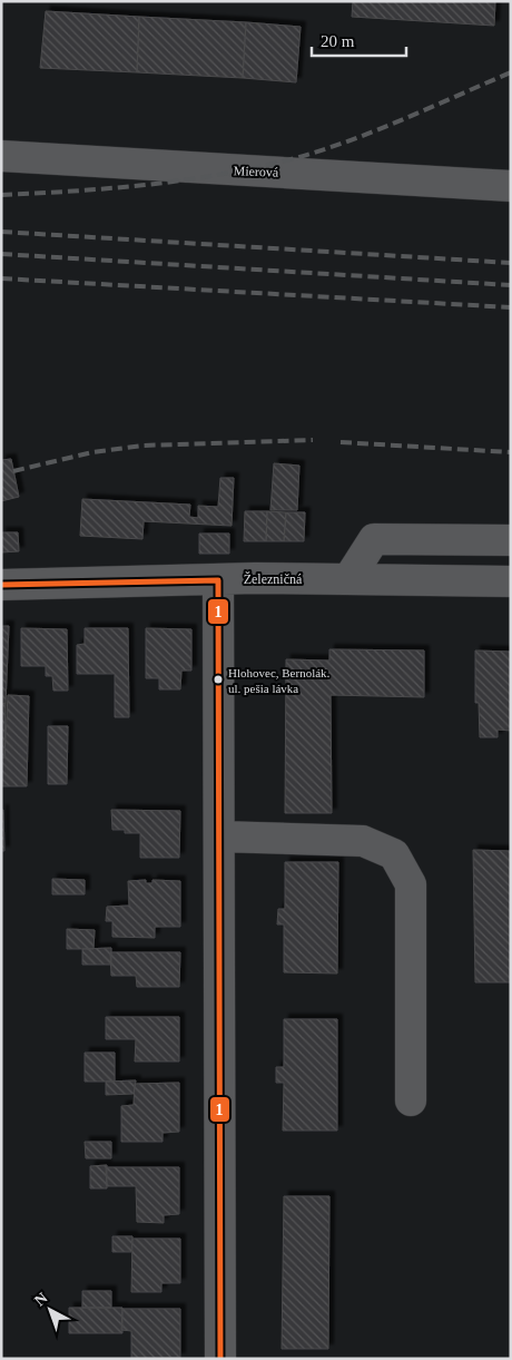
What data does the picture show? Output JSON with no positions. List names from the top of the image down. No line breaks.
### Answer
{"streets":{"street":["Mierová","Železničná"]},"places":["Hlohovec, Bernolák. ul. pešia lávka"],"lines":["transit line 1"],"scale_bar":"20 m","north":"top left"}
